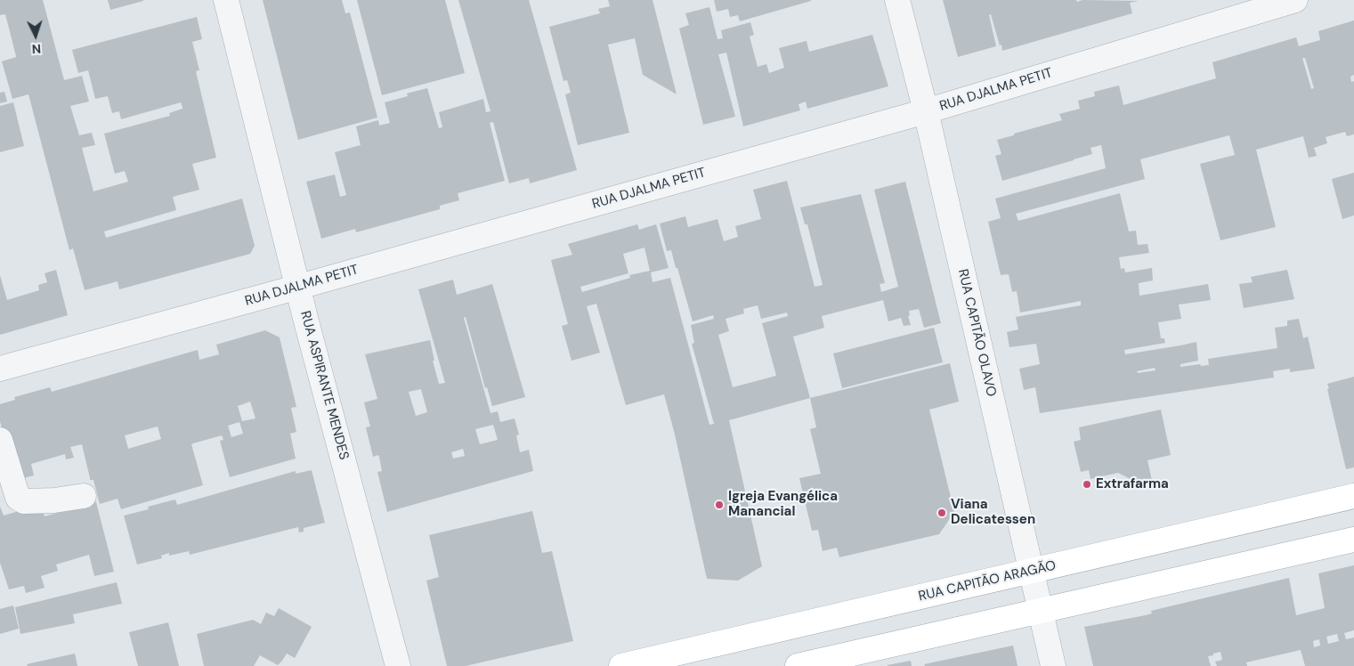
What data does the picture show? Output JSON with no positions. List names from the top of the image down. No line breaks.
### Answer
{"streets":{"main road":["RUA CAPITÃO ARAGÃO"],"street":["RUA DJALMA PETIT","RUA CAPITÃO OLAVO","RUA ASPIRANTE MENDES"]},"crossings":[["RUA DJALMA PETIT","RUA CAPITÃO OLAVO"],["RUA DJALMA PETIT","RUA ASPIRANTE MENDES"],["RUA CAPITÃO OLAVO","RUA CAPITÃO ARAGÃO"]],"places":["Extrafarma","Igreja Evangélica Manancial","Viana Delicatessen"],"north":"bottom"}
